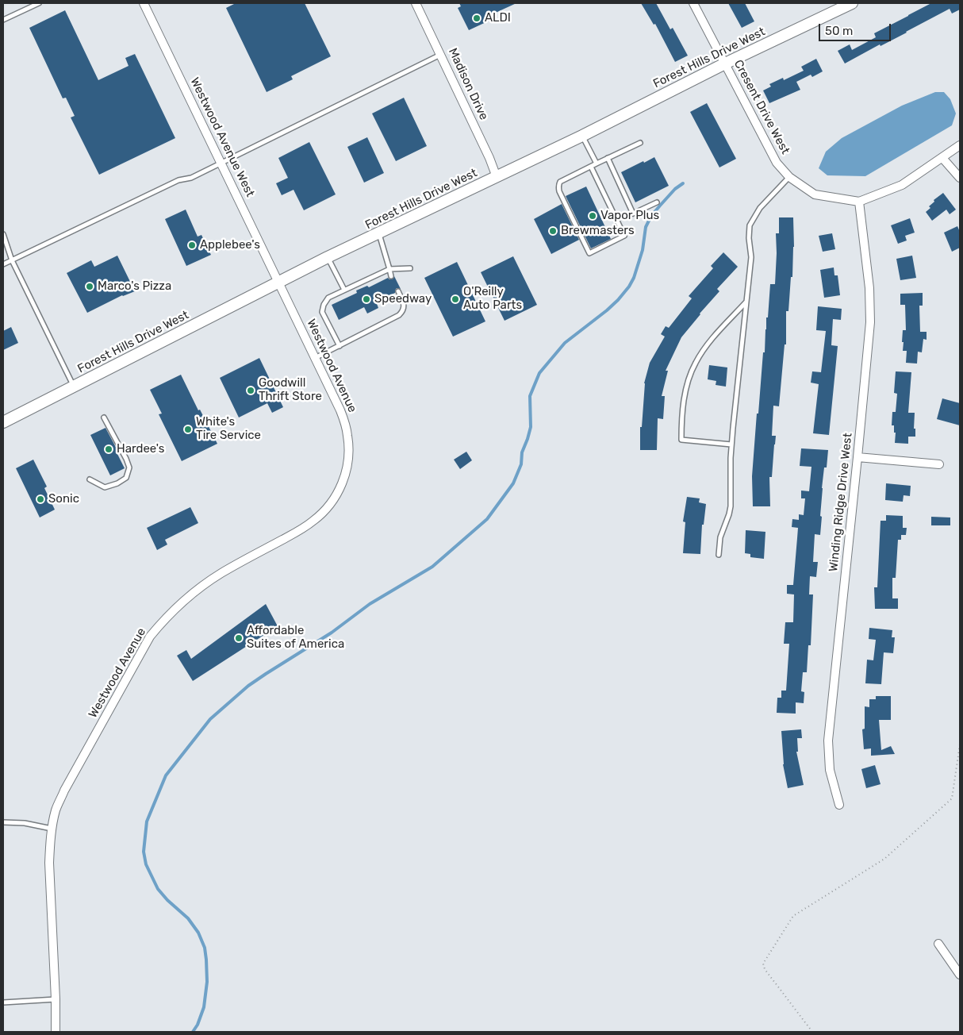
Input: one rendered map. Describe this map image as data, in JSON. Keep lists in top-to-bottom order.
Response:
{
  "streets": {
    "main road": ["Forest Hills Drive West"],
    "street": [
      "Madison Drive",
      "Cresent Drive West",
      "Westwood Avenue West",
      "Westwood Avenue",
      "Winding Ridge Drive West"
    ]
  },
  "crossings": [
    ["Forest Hills Drive West", "Madison Drive"],
    ["Forest Hills Drive West", "Cresent Drive West"],
    ["Forest Hills Drive West", "Westwood Avenue West"],
    ["Forest Hills Drive West", "Westwood Avenue"],
    ["Cresent Drive West", "Winding Ridge Drive West"],
    ["Westwood Avenue West", "Westwood Avenue"]
  ],
  "places": [
    "ALDI",
    "Vapor Plus",
    "Brewmasters",
    "Applebee's",
    "Marco's Pizza",
    "Speedway",
    "O'Reilly Auto Parts",
    "Goodwill Thrift Store",
    "White's Tire Service",
    "Hardee's",
    "Sonic",
    "Affordable Suites of America"
  ],
  "scale_bar": "50 m"
}
